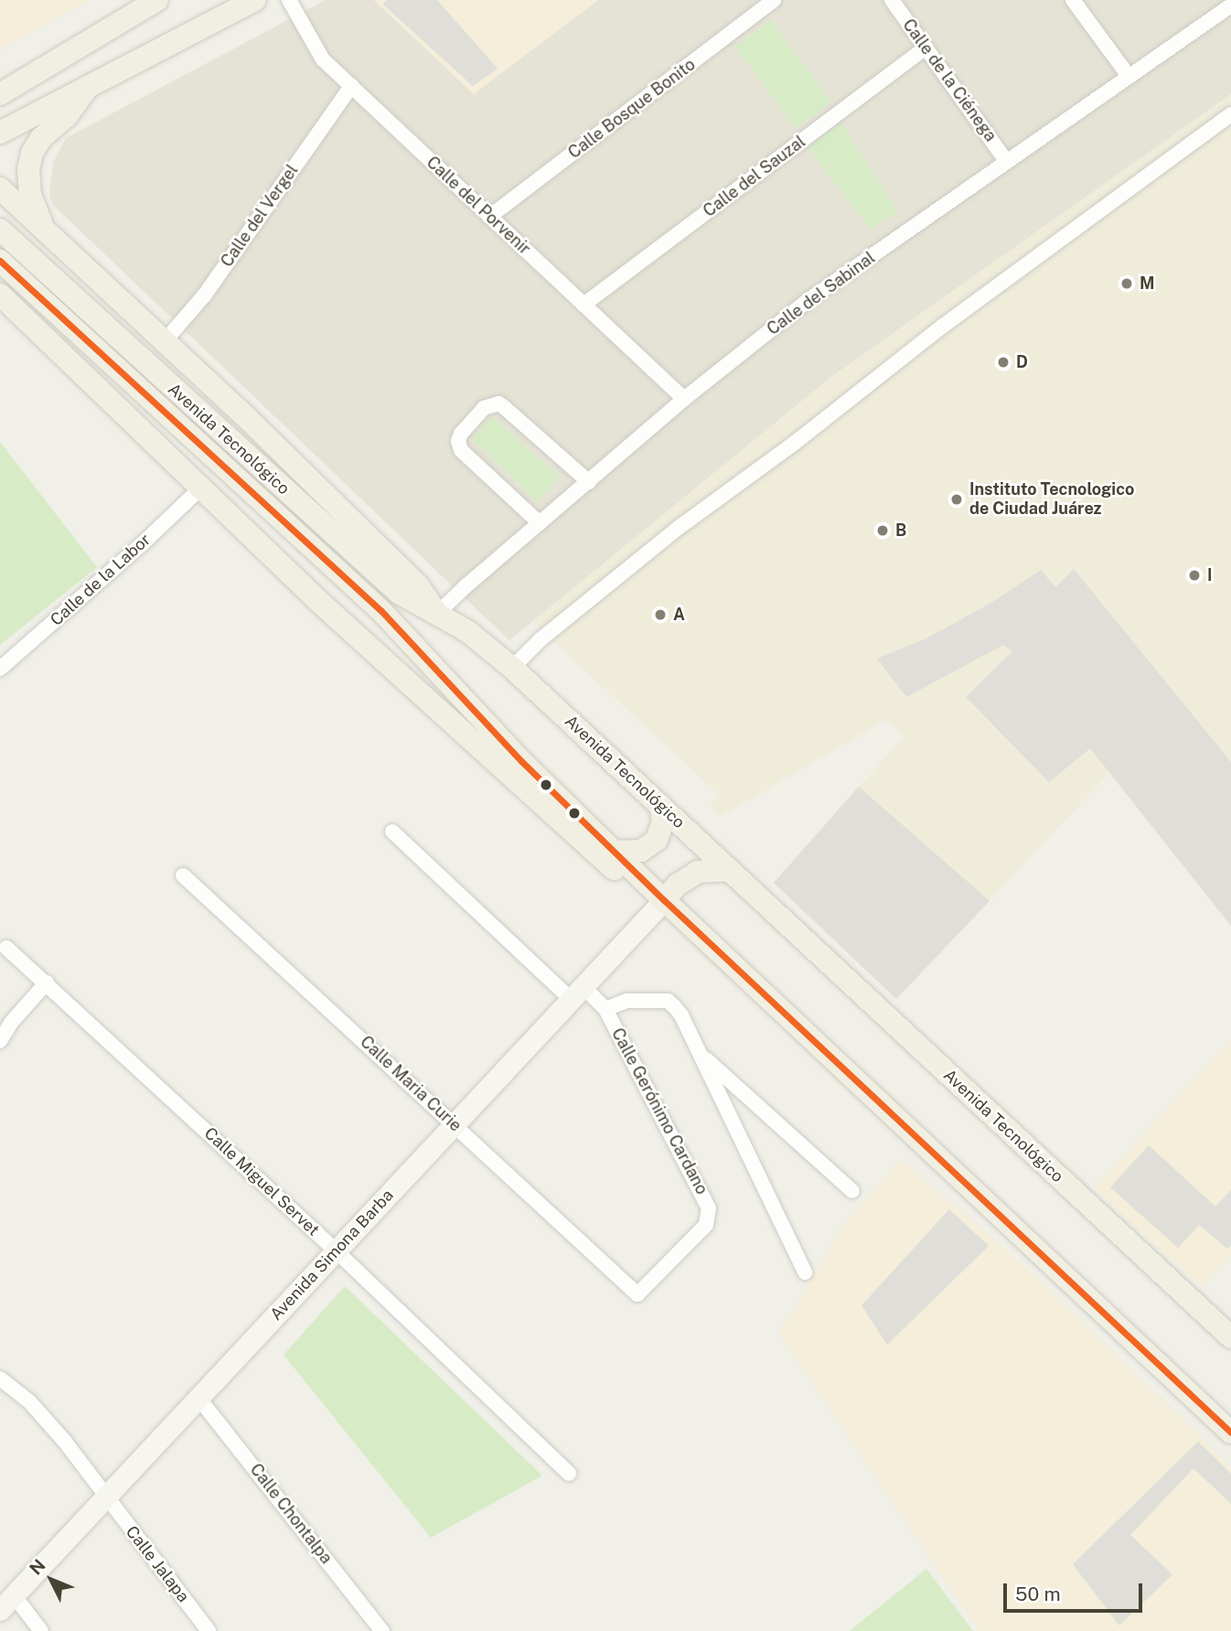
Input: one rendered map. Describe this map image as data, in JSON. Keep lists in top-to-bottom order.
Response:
{
  "streets": {
    "main road": ["Avenida Tecnológico", "Avenida Simona Barba"],
    "street": [
      "Calle de la Ciénega",
      "Calle Bosque Bonito",
      "Calle del Sauzal",
      "Calle del Porvenir",
      "Calle del Vergel",
      "Calle del Sabinal",
      "Calle de la Labor",
      "Calle Maria Curie",
      "Calle Gerónimo Cardano",
      "Calle Miguel Servet",
      "Calle Chontalpa",
      "Calle Jalapa"
    ]
  },
  "crossings": [
    ["Calle de la Ciénega", "Calle del Sauzal"],
    ["Calle de la Ciénega", "Calle del Sabinal"],
    ["Calle Bosque Bonito", "Calle del Porvenir"],
    ["Calle del Sauzal", "Calle del Porvenir"],
    ["Calle del Porvenir", "Calle del Vergel"],
    ["Calle del Porvenir", "Calle del Sabinal"],
    ["Calle del Sabinal", "Avenida Tecnológico"],
    ["Avenida Tecnológico", "Avenida Simona Barba"],
    ["Calle Maria Curie", "Calle Gerónimo Cardano"],
    ["Calle Maria Curie", "Avenida Simona Barba"],
    ["Calle Gerónimo Cardano", "Avenida Simona Barba"],
    ["Calle Miguel Servet", "Avenida Simona Barba"],
    ["Avenida Simona Barba", "Calle Chontalpa"],
    ["Avenida Simona Barba", "Calle Jalapa"]
  ],
  "places": [
    "M",
    "D",
    "Instituto Tecnologico de Ciudad Juárez",
    "B",
    "I",
    "A"
  ],
  "scale_bar": "50 m",
  "north": "top left"
}
